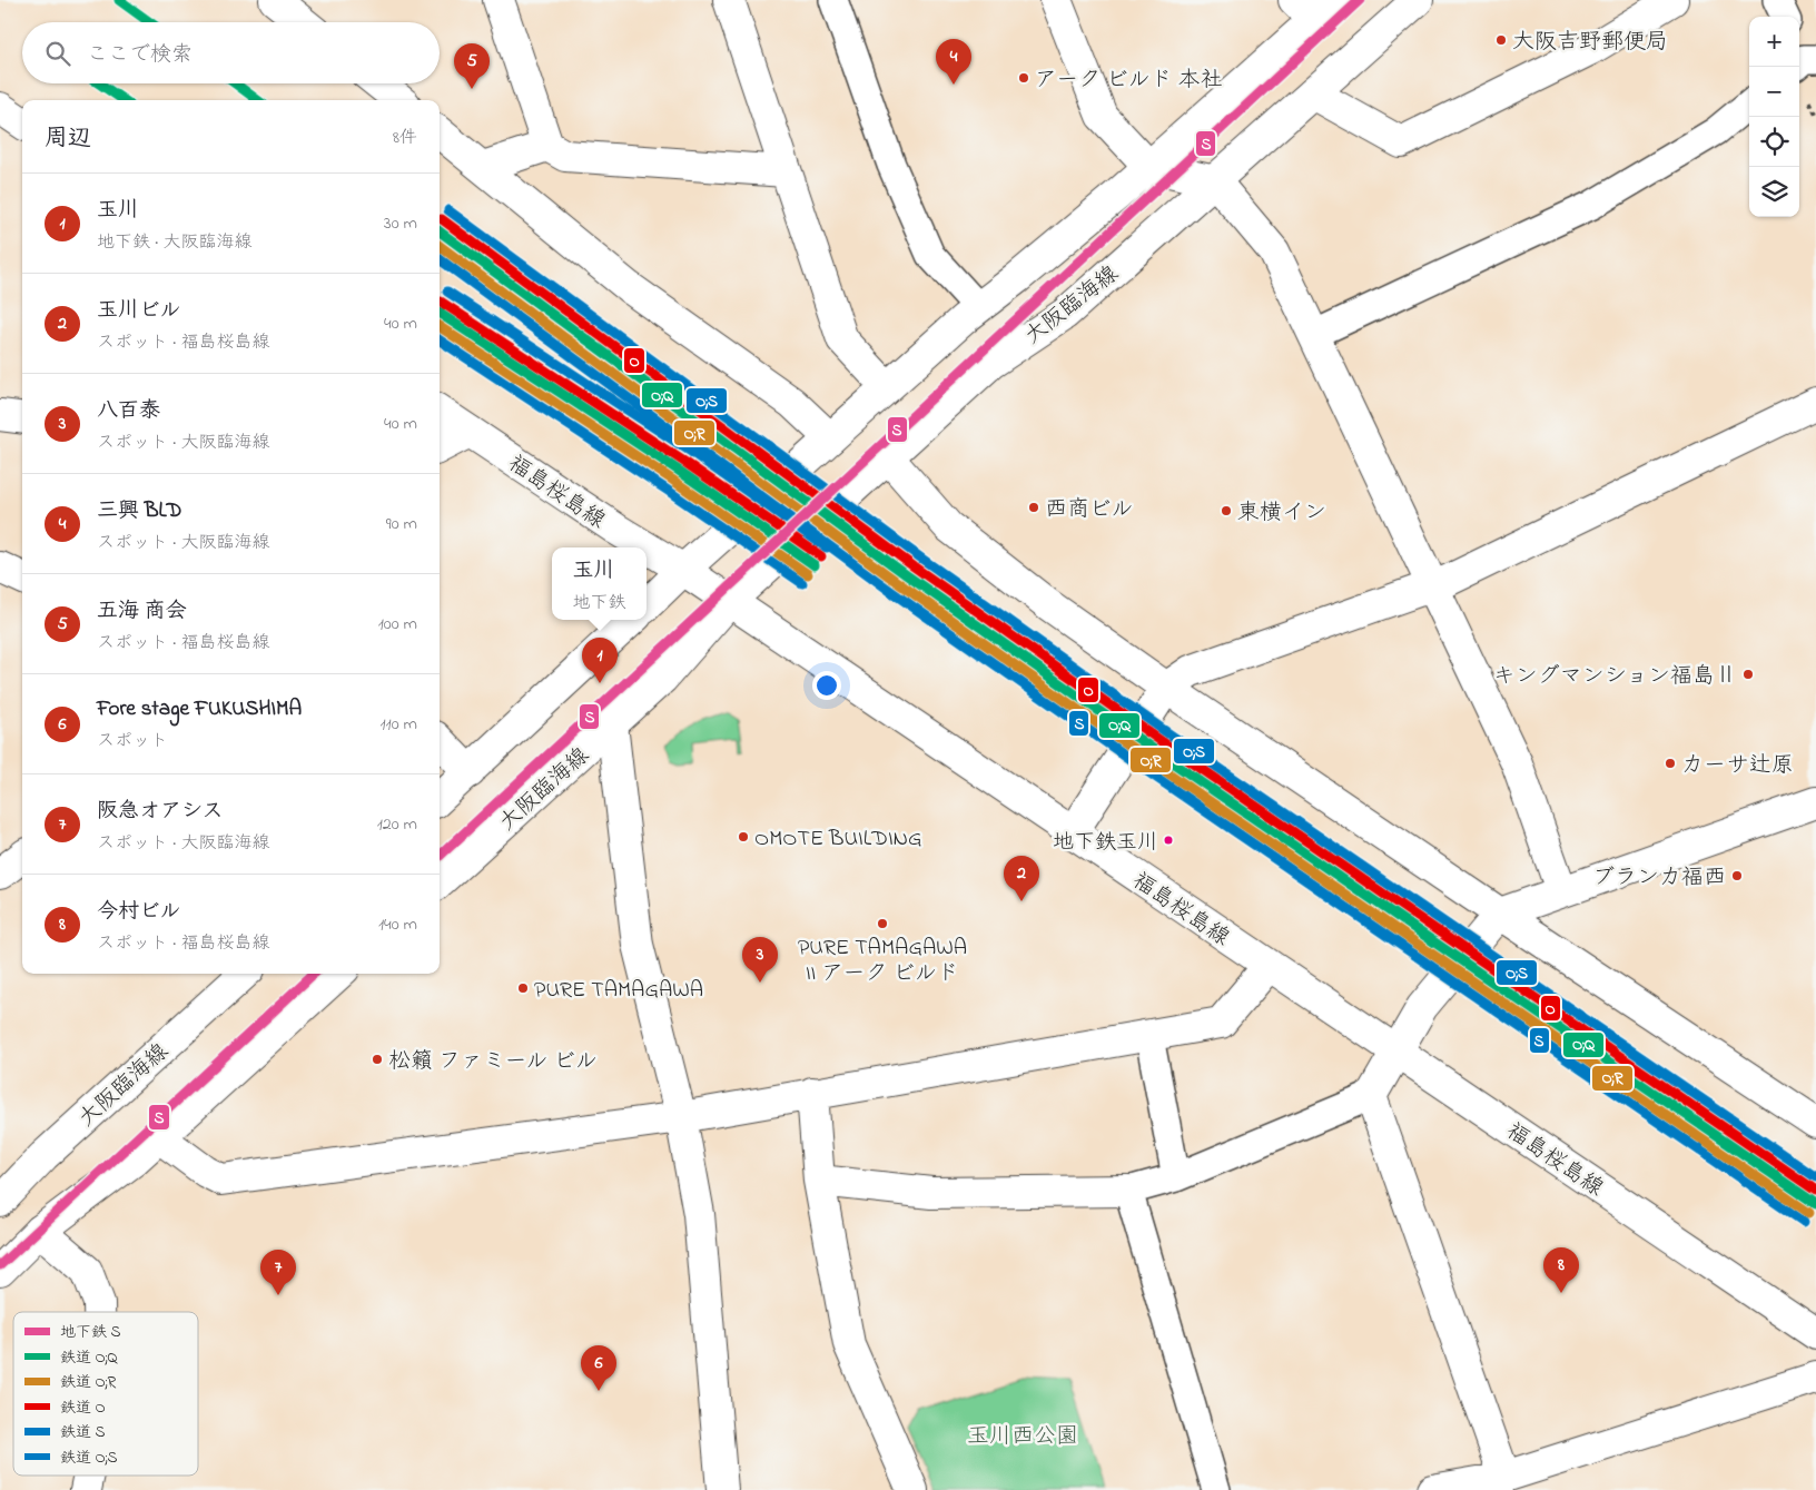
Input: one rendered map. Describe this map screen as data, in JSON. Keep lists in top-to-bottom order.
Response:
{
  "streets": {
    "street": ["大阪臨海線", "福島桜島線"]
  },
  "crossings": [
    ["大阪臨海線", "福島桜島線"]
  ],
  "parks": ["玉川西公園"],
  "places": [
    "大阪吉野郵便局",
    "アーク ビルド 本社",
    "西商ビル",
    "東横イン",
    "キングマンション福島Ⅱ",
    "カーサ辻原",
    "OMOTE BUILDING",
    "地下鉄玉川",
    "ブランカ福西",
    "PURE TAMAGAWA II アーク ビルド",
    "PURE TAMAGAWA",
    "松籟 ファミール ビル"
  ],
  "lines": [
    "metro line S",
    "rail line O;Q",
    "rail line O;S",
    "rail line O",
    "rail line O;R",
    "rail line S"
  ],
  "legend": [
    "地下鉄 S",
    "鉄道 O;Q",
    "鉄道 O;R",
    "鉄道 O",
    "鉄道 S",
    "鉄道 O;S"
  ],
  "page": {
    "map_buttons": ["+", "−"],
    "search": "ここで検索",
    "pins": [
      "4",
      "5",
      "1",
      "2",
      "3",
      "8",
      "7",
      "6"
    ],
    "heading": ["周辺", "8件"],
    "list": [
      {
        "mark": "1",
        "name": "玉川",
        "note": "地下鉄 · 大阪臨海線",
        "value": "30 m"
      },
      {
        "mark": "2",
        "name": "玉川ビル",
        "note": "スポット · 福島桜島線",
        "value": "40 m"
      },
      {
        "mark": "3",
        "name": "八百泰",
        "note": "スポット · 大阪臨海線",
        "value": "40 m"
      },
      {
        "mark": "4",
        "name": "三興 BLD",
        "note": "スポット · 大阪臨海線",
        "value": "90 m"
      },
      {
        "mark": "5",
        "name": "五海 商会",
        "note": "スポット · 福島桜島線",
        "value": "100 m"
      },
      {
        "mark": "6",
        "name": "Fore stage FUKUSHIMA",
        "note": "スポット",
        "value": "110 m"
      },
      {
        "mark": "7",
        "name": "阪急オアシス",
        "note": "スポット · 大阪臨海線",
        "value": "120 m"
      },
      {
        "mark": "8",
        "name": "今村ビル",
        "note": "スポット · 福島桜島線",
        "value": "140 m"
      }
    ],
    "popup": ["玉川", "地下鉄"]
  }
}
